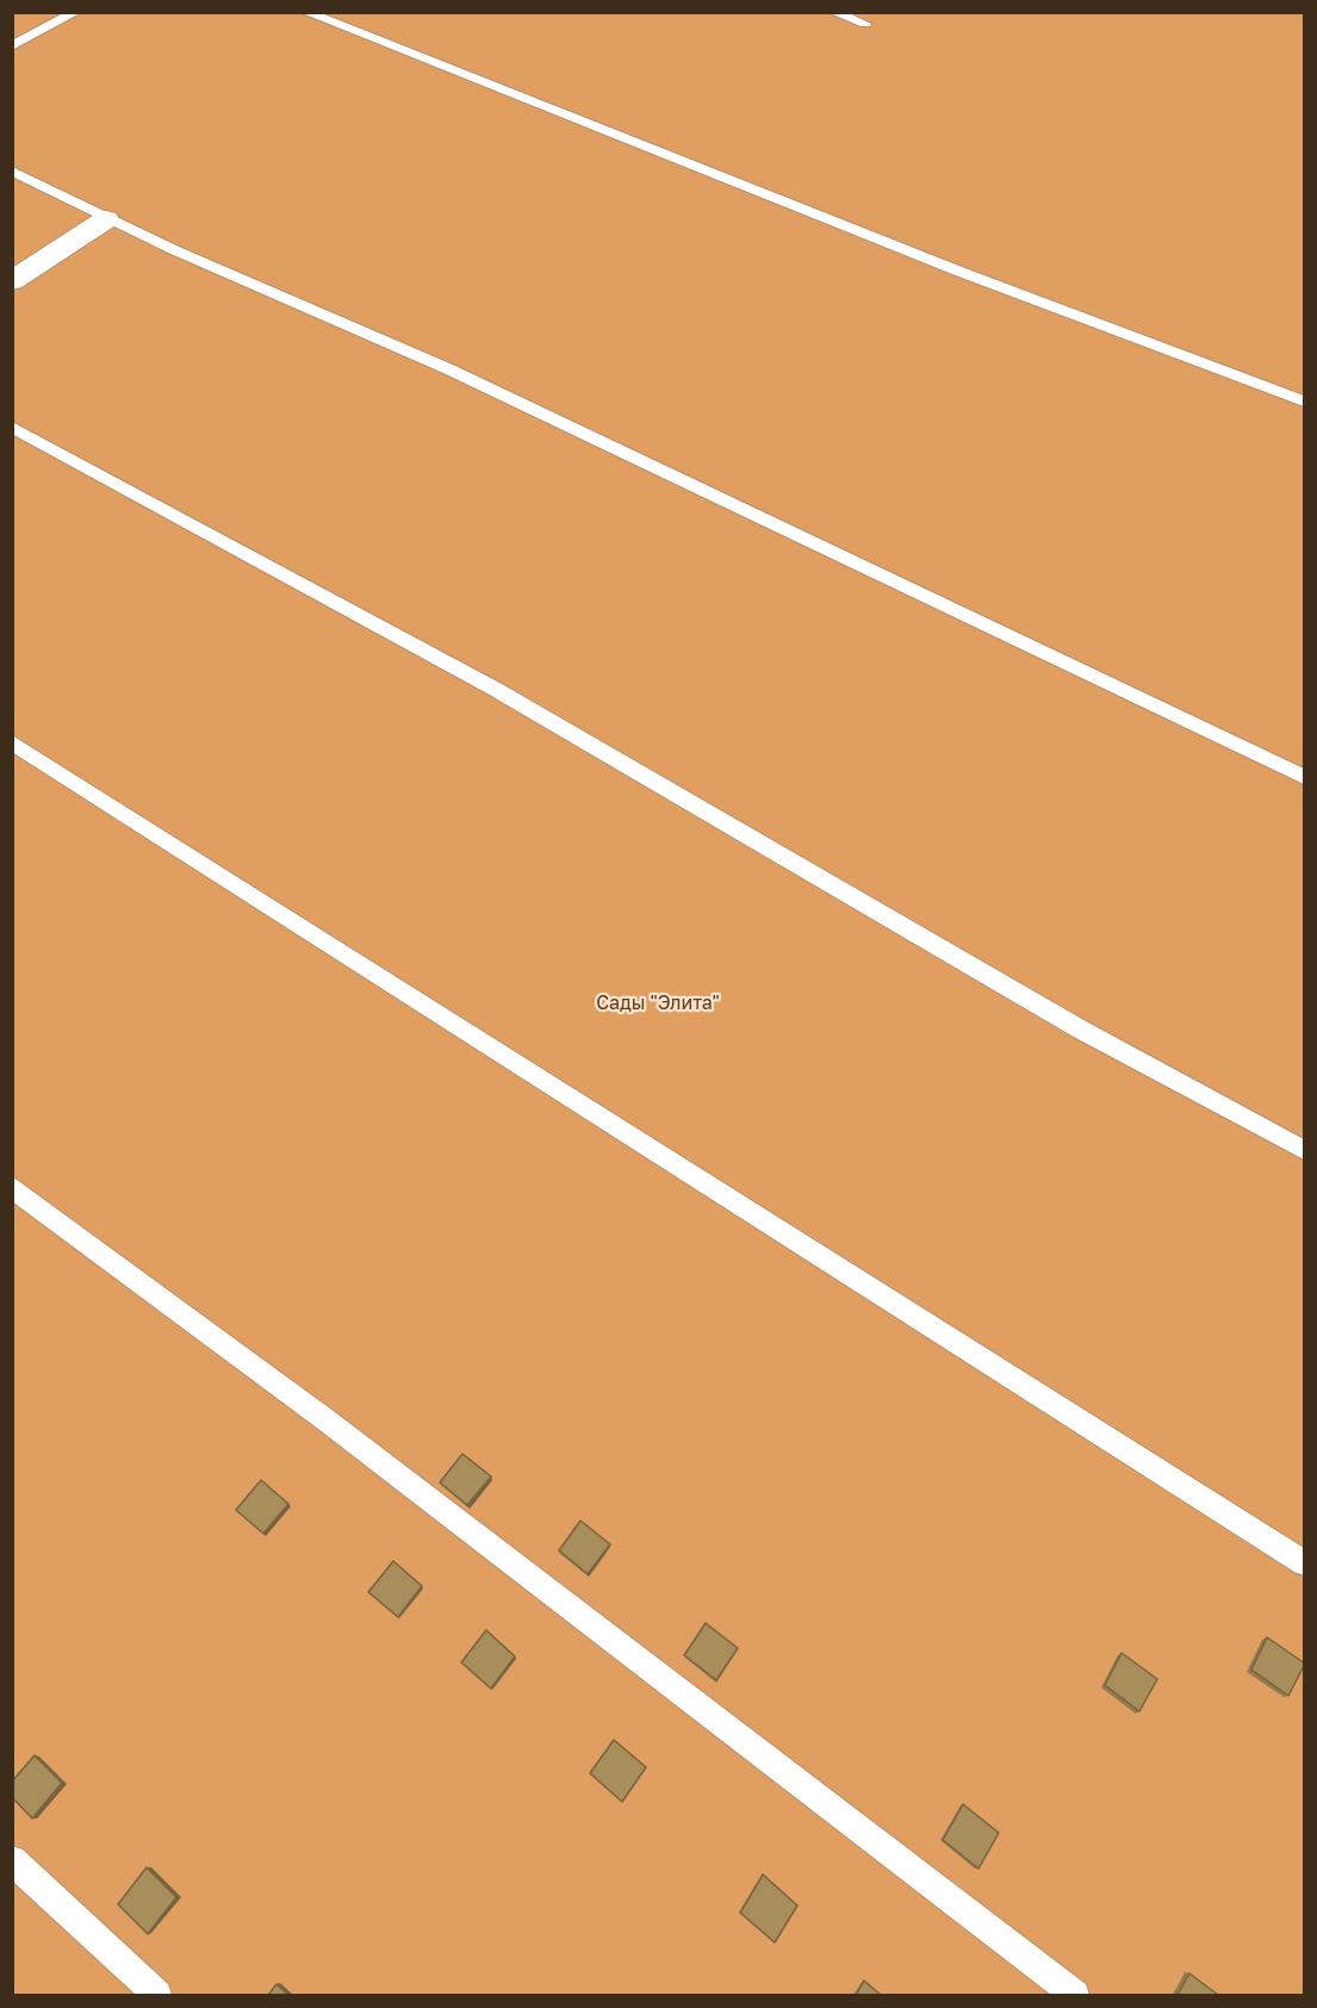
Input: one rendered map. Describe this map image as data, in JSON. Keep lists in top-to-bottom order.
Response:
{
  "parks": ["Сады \"Элита\""]
}
